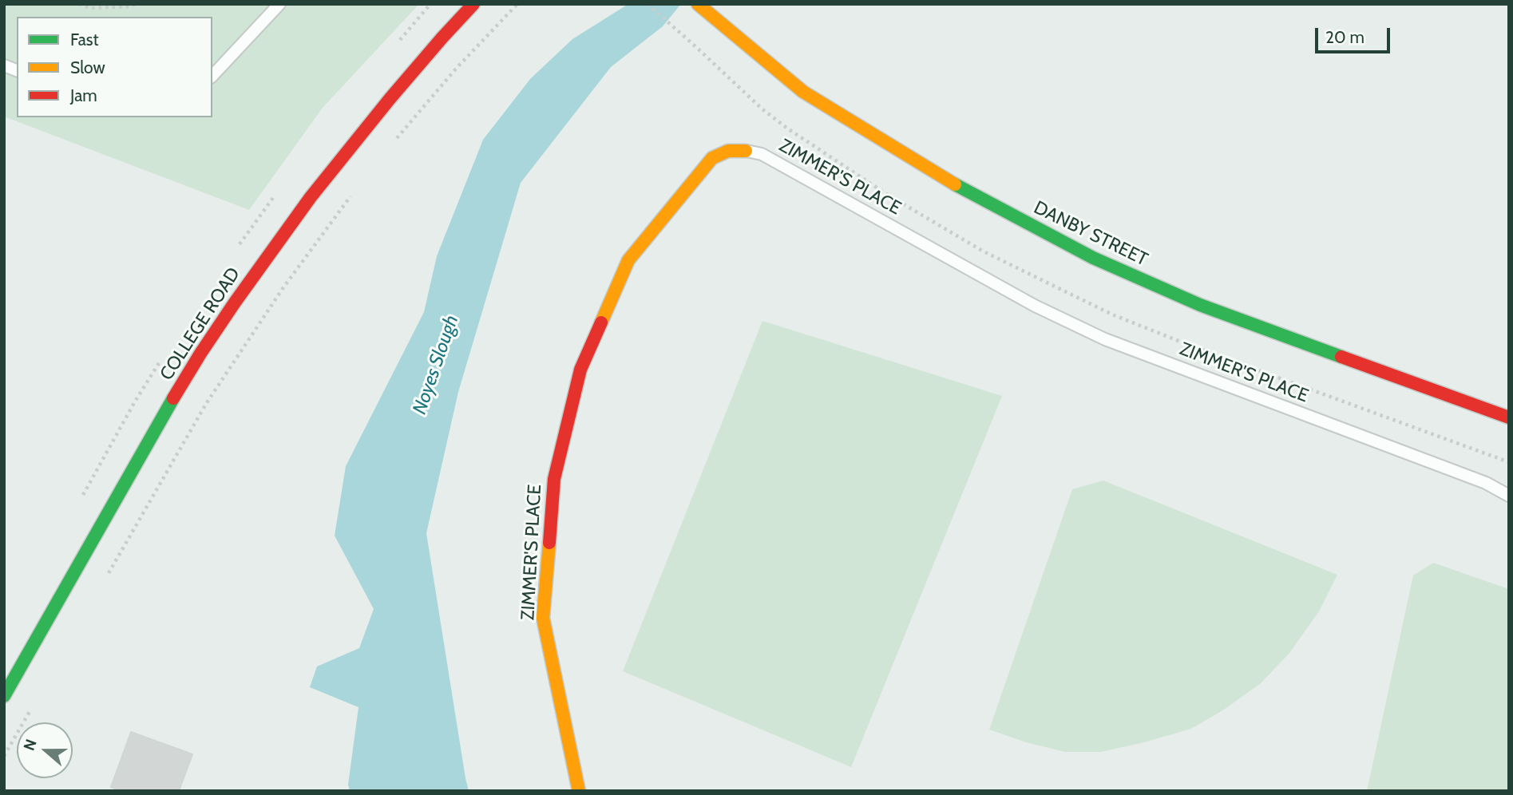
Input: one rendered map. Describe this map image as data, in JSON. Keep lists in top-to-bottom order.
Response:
{
  "streets": {
    "street": ["ZIMMER'S PLACE", "DANBY STREET", "COLLEGE ROAD"]
  },
  "water": ["Noyes Slough"],
  "legend": ["Fast", "Slow", "Jam"],
  "scale_bar": "20 m",
  "north": "left"
}
